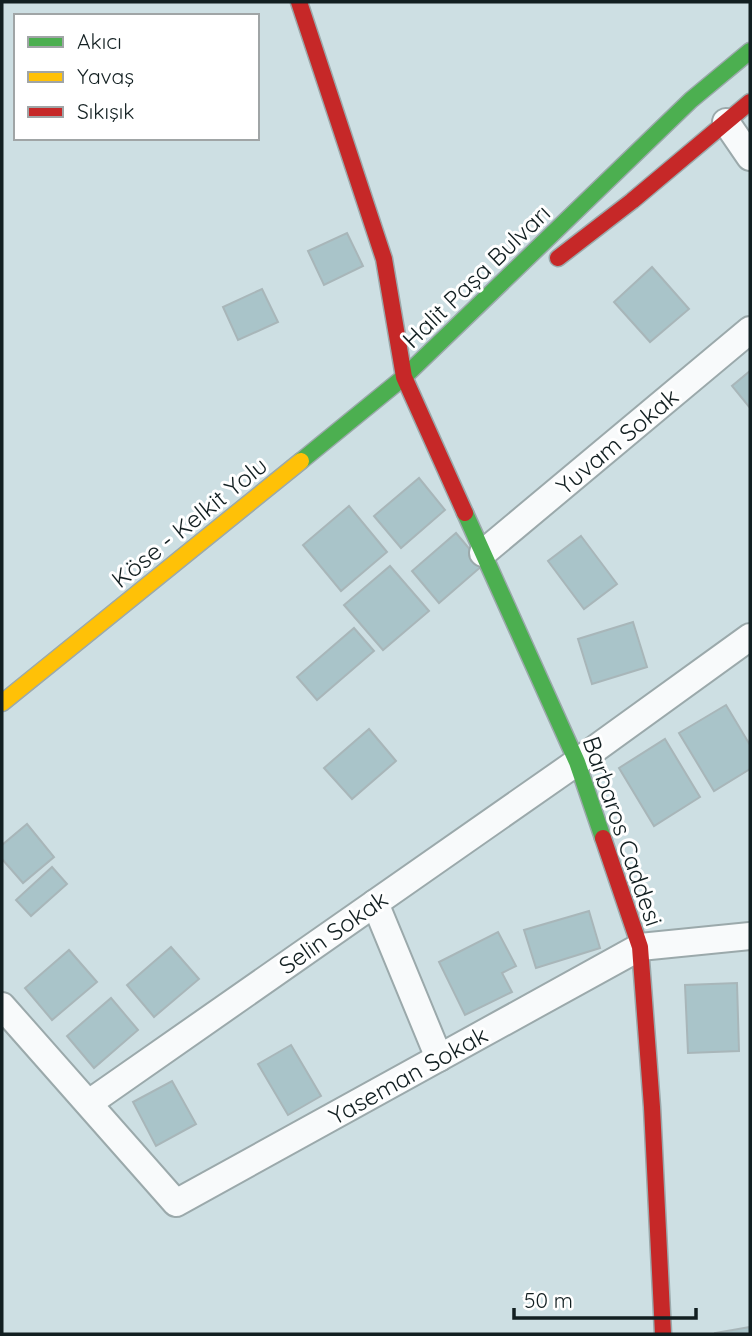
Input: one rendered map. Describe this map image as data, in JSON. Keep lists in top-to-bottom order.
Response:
{
  "streets": {
    "main road": ["Halit Paşa Bulvarı", "Köse - Kelkit Yolu", "Barbaros Caddesi"],
    "street": ["Yuvam Sokak", "Selin Sokak", "Yaseman Sokak"]
  },
  "crossings": [
    ["Halit Paşa Bulvarı", "Köse - Kelkit Yolu"],
    ["Halit Paşa Bulvarı", "Barbaros Caddesi"],
    ["Yuvam Sokak", "Barbaros Caddesi"],
    ["Köse - Kelkit Yolu", "Barbaros Caddesi"],
    ["Barbaros Caddesi", "Selin Sokak"],
    ["Barbaros Caddesi", "Yaseman Sokak"],
    ["Selin Sokak", "Yaseman Sokak"]
  ],
  "legend": ["Akıcı", "Yavaş", "Sıkışık"],
  "scale_bar": "50 m"
}
